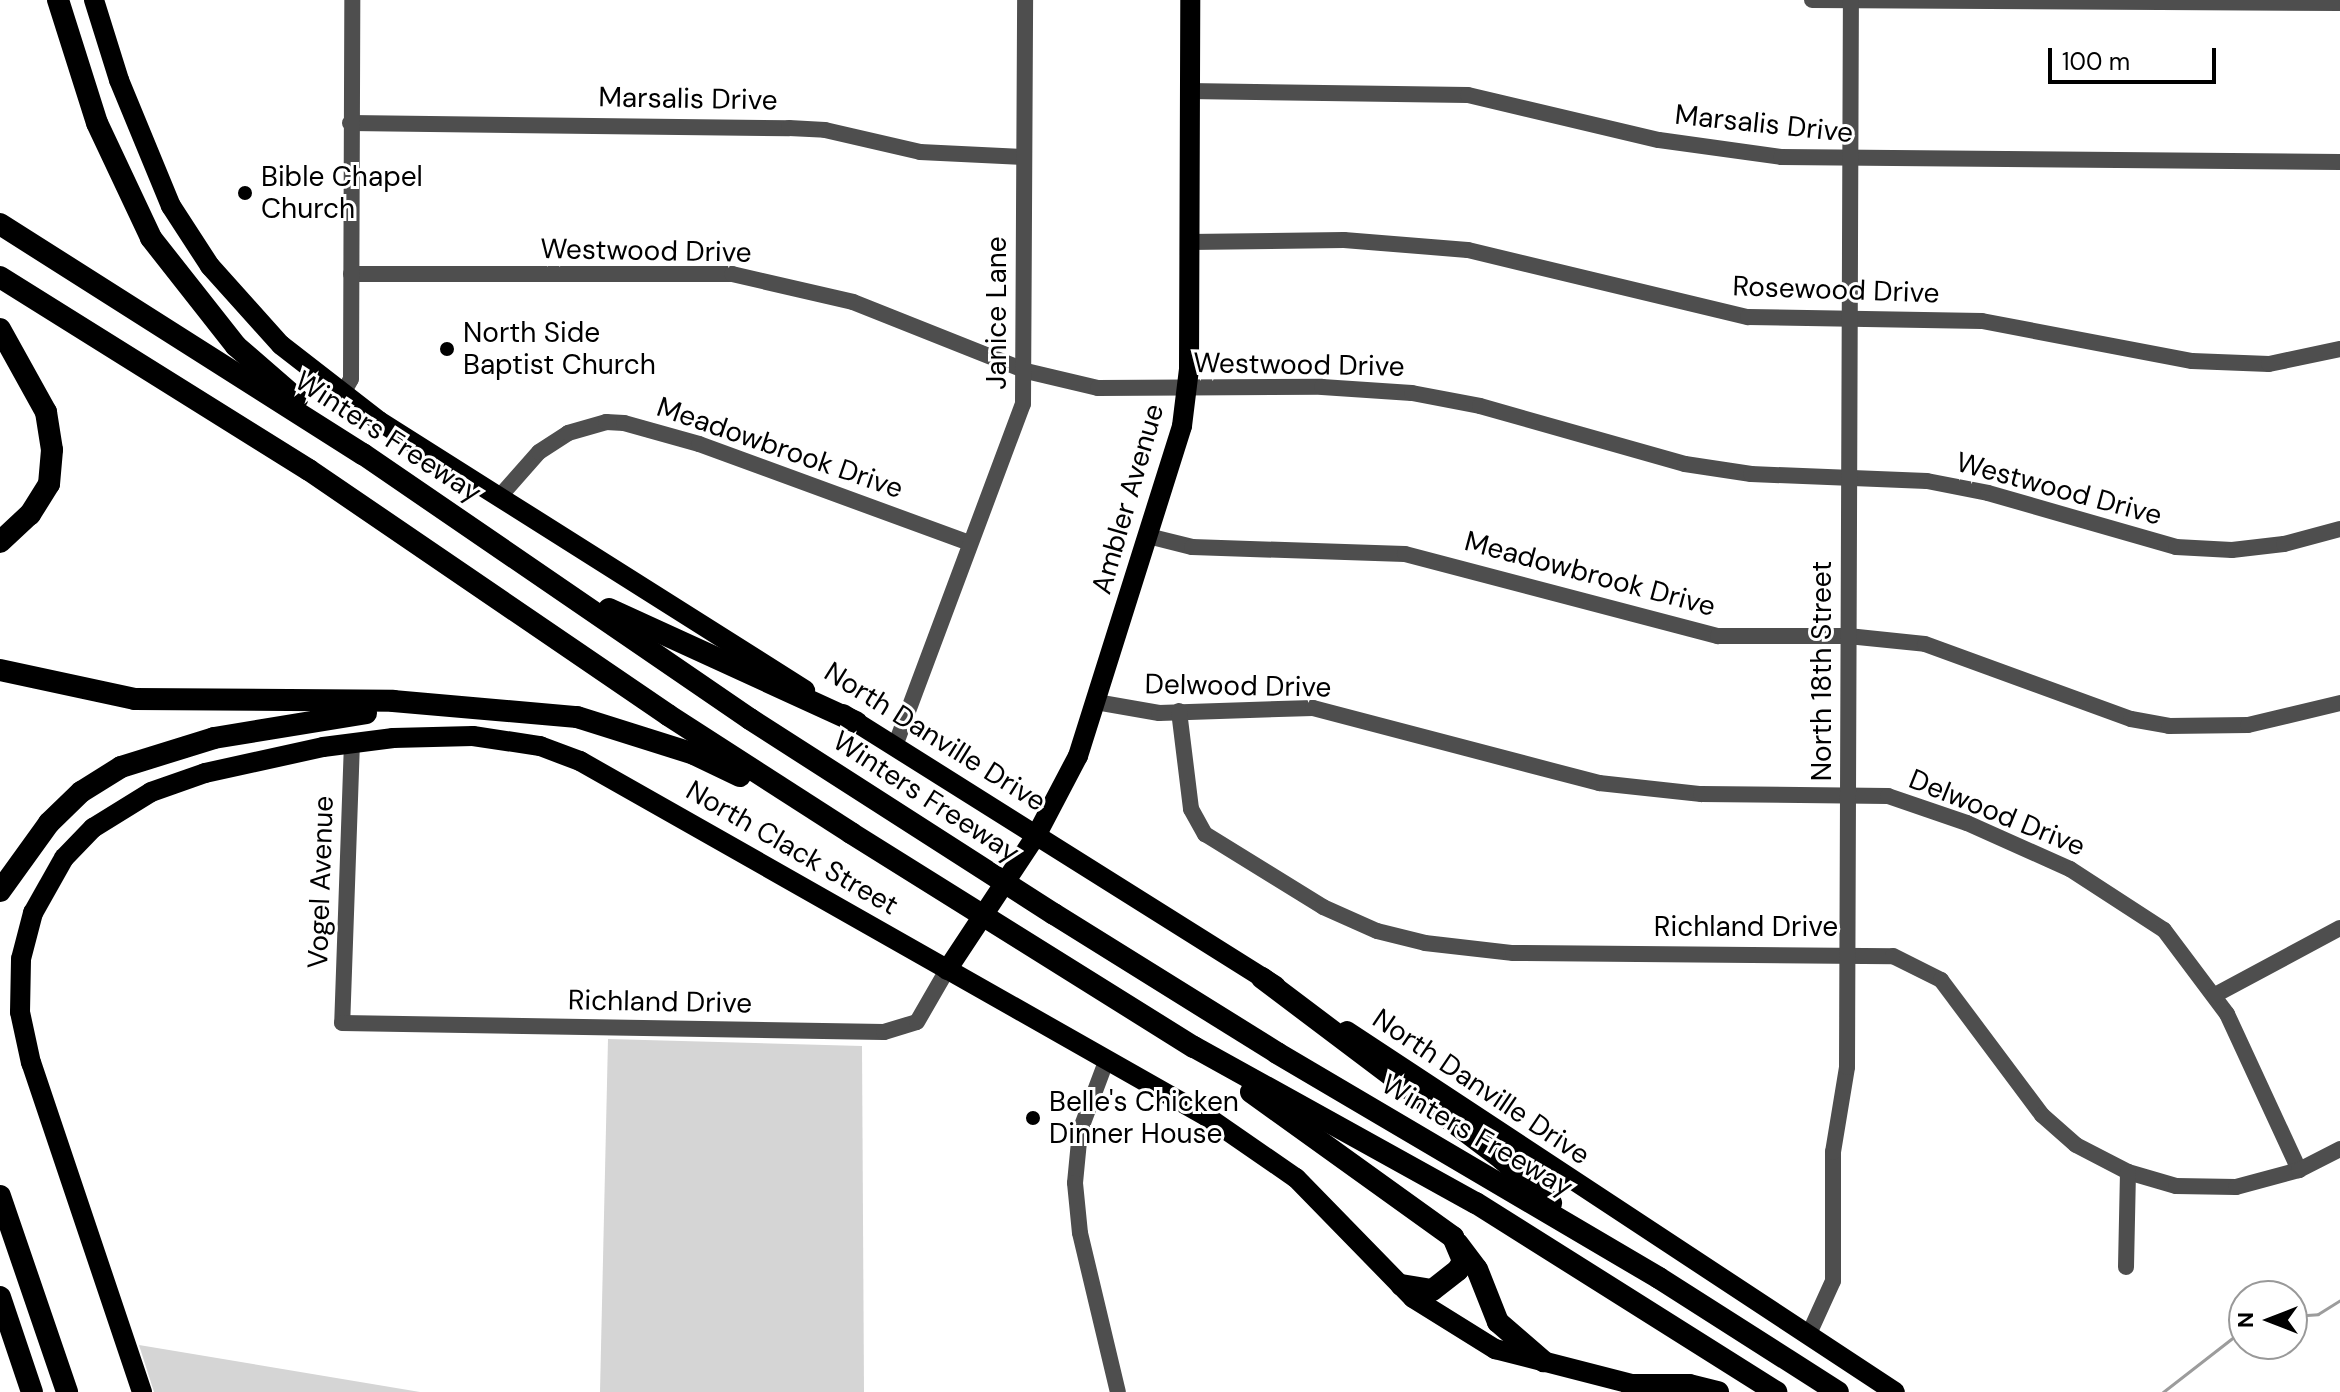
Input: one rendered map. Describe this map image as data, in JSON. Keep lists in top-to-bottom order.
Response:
{
  "streets": {
    "highway": ["Winters Freeway"],
    "main road": ["Ambler Avenue", "North Danville Drive", "North Clack Street"],
    "street": [
      "Marsalis Drive",
      "Westwood Drive",
      "Rosewood Drive",
      "Janice Lane",
      "Meadowbrook Drive",
      "North 18th Street",
      "Delwood Drive",
      "Vogel Avenue",
      "Richland Drive"
    ]
  },
  "crossings": [
    ["Marsalis Drive", "Janice Lane"],
    ["Marsalis Drive", "Ambler Avenue"],
    ["Marsalis Drive", "North 18th Street"],
    ["Westwood Drive", "Janice Lane"],
    ["Westwood Drive", "Ambler Avenue"],
    ["Westwood Drive", "North 18th Street"],
    ["Rosewood Drive", "Ambler Avenue"],
    ["Rosewood Drive", "North 18th Street"],
    ["Janice Lane", "Meadowbrook Drive"],
    ["Janice Lane", "North Danville Drive"],
    ["Meadowbrook Drive", "Ambler Avenue"],
    ["Meadowbrook Drive", "North 18th Street"],
    ["Meadowbrook Drive", "North Danville Drive"],
    ["Ambler Avenue", "Delwood Drive"],
    ["Ambler Avenue", "North Danville Drive"],
    ["Ambler Avenue", "North Clack Street"],
    ["Ambler Avenue", "Richland Drive"],
    ["North 18th Street", "Delwood Drive"],
    ["North 18th Street", "North Danville Drive"],
    ["North 18th Street", "Richland Drive"],
    ["Delwood Drive", "Richland Drive"],
    ["North Clack Street", "Vogel Avenue"],
    ["North Clack Street", "Richland Drive"],
    ["Vogel Avenue", "Richland Drive"]
  ],
  "places": ["Bible Chapel Church", "North Side Baptist Church", "Belle's Chicken Dinner House"],
  "scale_bar": "100 m",
  "north": "left"
}
